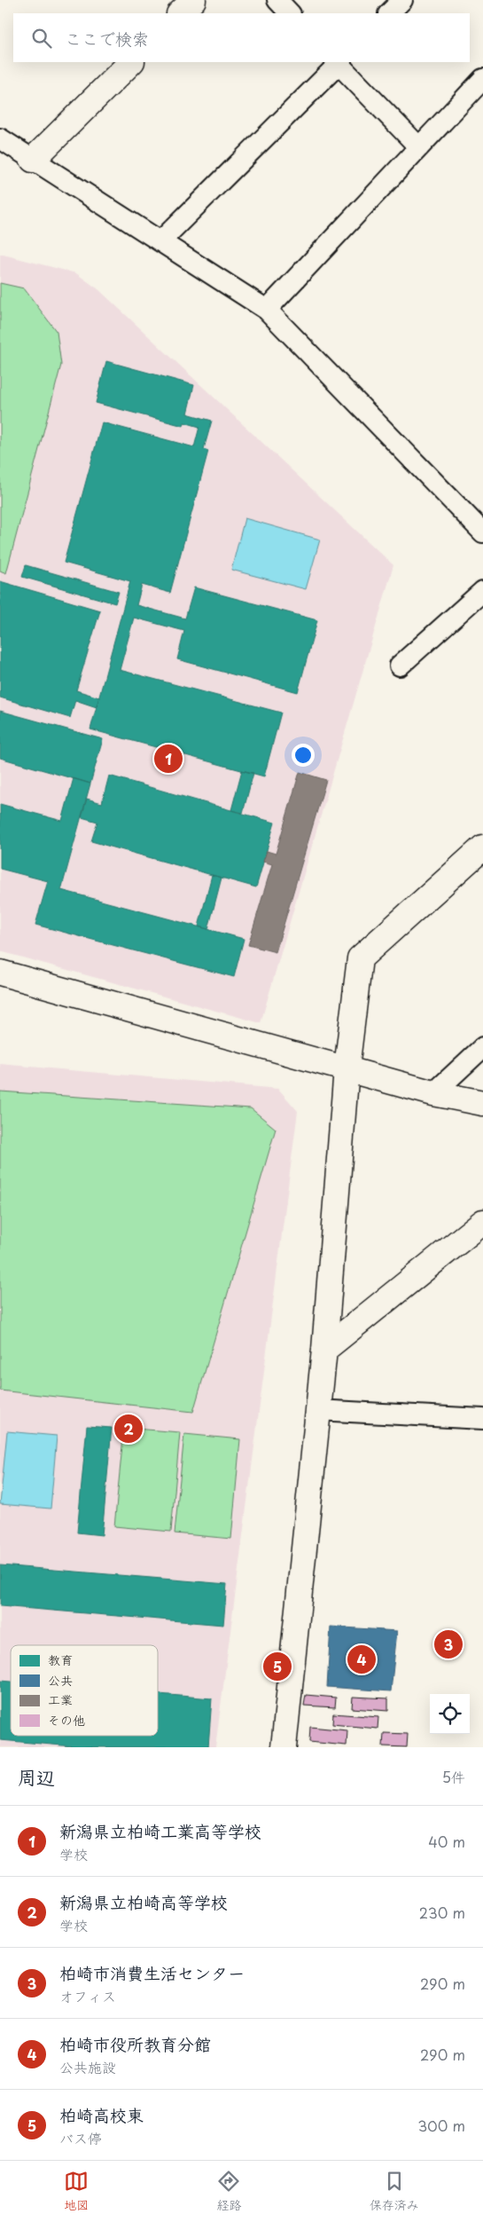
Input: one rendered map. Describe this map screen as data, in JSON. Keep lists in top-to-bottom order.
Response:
{
  "legend": [
    "教育",
    "公共",
    "工業",
    "その他"
  ],
  "page": {
    "search": "ここで検索",
    "pins": [
      "1",
      "2",
      "3",
      "4",
      "5"
    ],
    "heading": ["周辺", "5件"],
    "list": [
      {
        "mark": "1",
        "name": "新潟県立柏崎工業高等学校",
        "note": "学校",
        "value": "40 m"
      },
      {
        "mark": "2",
        "name": "新潟県立柏崎高等学校",
        "note": "学校",
        "value": "230 m"
      },
      {
        "mark": "3",
        "name": "柏崎市消費生活センター",
        "note": "オフィス",
        "value": "290 m"
      },
      {
        "mark": "4",
        "name": "柏崎市役所教育分館",
        "note": "公共施設",
        "value": "290 m"
      },
      {
        "mark": "5",
        "name": "柏崎高校東",
        "note": "バス停",
        "value": "300 m"
      }
    ],
    "nav": ["地図", "経路", "保存済み"]
  }
}
